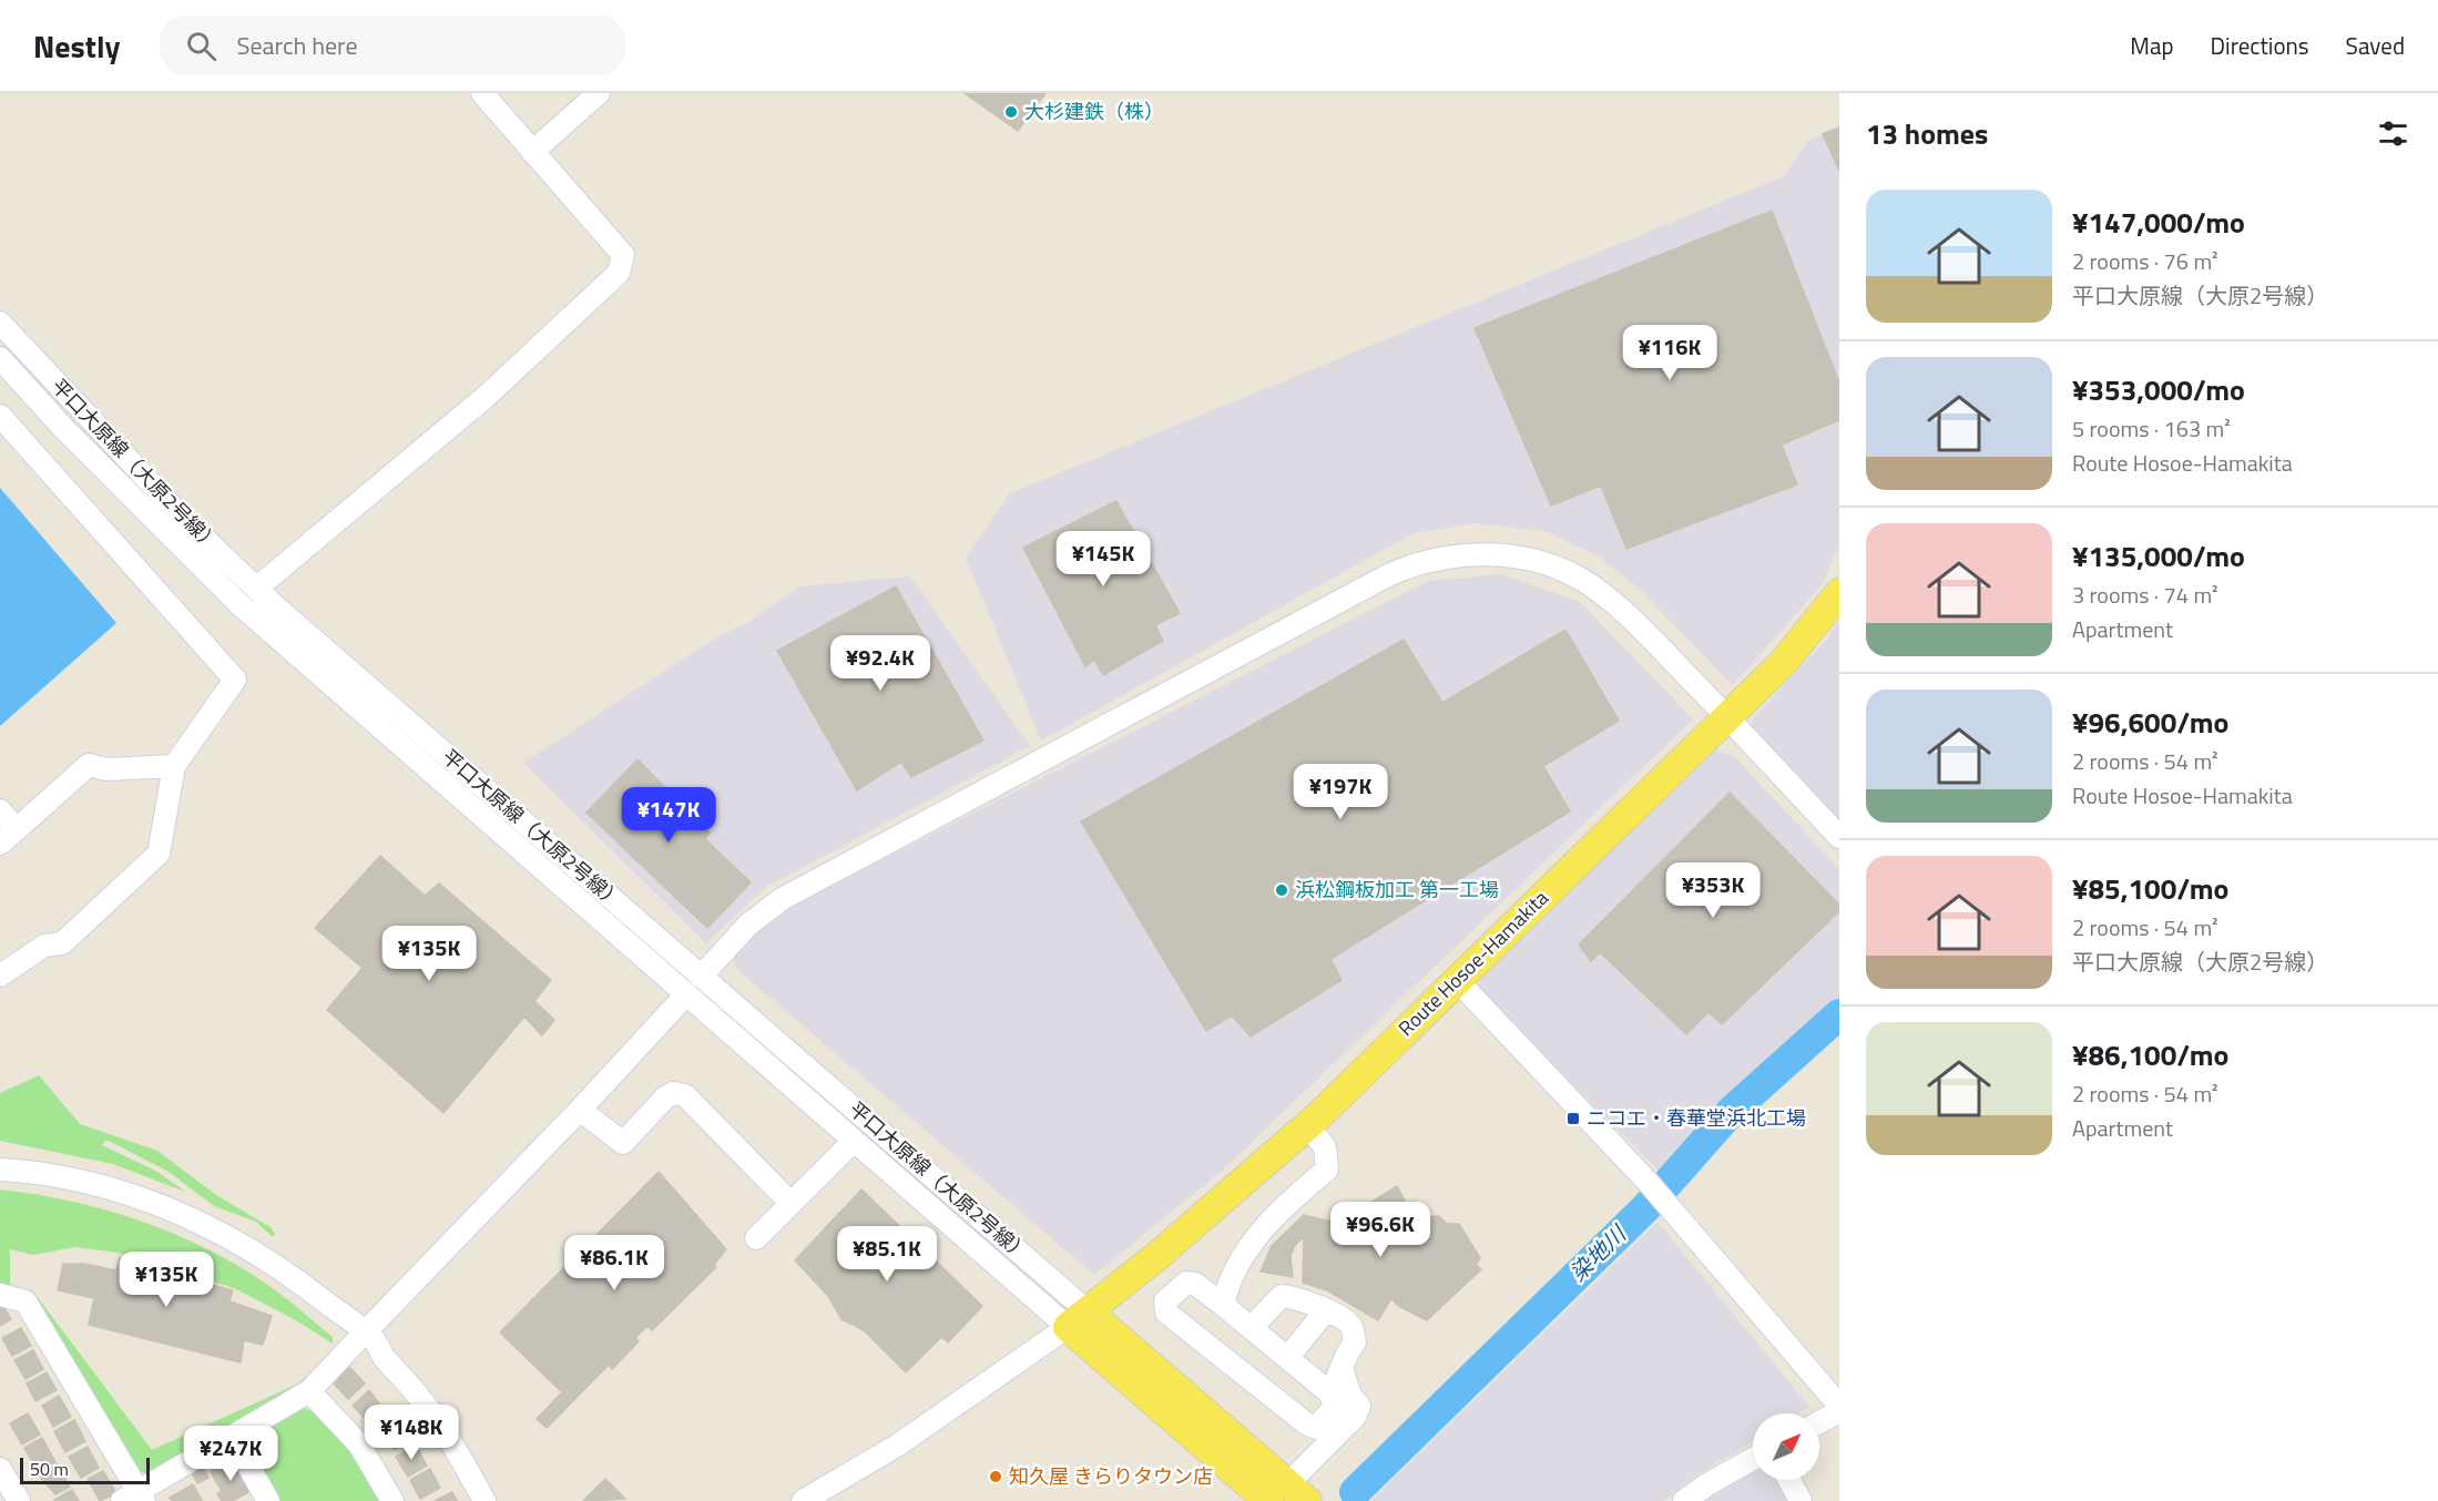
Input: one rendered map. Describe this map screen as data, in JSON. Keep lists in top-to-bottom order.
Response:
{
  "streets": {
    "main road": ["Route Hosoe-Hamakita"],
    "street": ["平口大原線（大原2号線）"]
  },
  "crossings": [
    ["平口大原線（大原2号線）", "Route Hosoe-Hamakita"]
  ],
  "water": ["染地川"],
  "places": {
    "other": ["大杉建鉄（株）", "浜松鋼板加工 第一工場", "知久屋 きらりタウン店"],
    "transit": ["ニコエ・春華堂浜北工場"]
  },
  "scale_bar": "50 m",
  "north": "top right",
  "page": {
    "header": "Nestly",
    "search": "Search here",
    "nav": ["Map", "Directions", "Saved"],
    "heading": "13 homes",
    "list": [
      {
        "name": "¥147,000/mo",
        "note": "2 rooms · 76 m² · 平口大原線（大原2号線）"
      },
      {
        "name": "¥353,000/mo",
        "note": "5 rooms · 163 m² · Route Hosoe-Hamakita"
      },
      {
        "name": "¥135,000/mo",
        "note": "3 rooms · 74 m² · Apartment"
      },
      {
        "name": "¥96,600/mo",
        "note": "2 rooms · 54 m² · Route Hosoe-Hamakita"
      },
      {
        "name": "¥85,100/mo",
        "note": "2 rooms · 54 m² · 平口大原線（大原2号線）"
      },
      {
        "name": "¥86,100/mo",
        "note": "2 rooms · 54 m² · Apartment"
      }
    ],
    "price": [
      "¥116K",
      "¥145K",
      "¥92.4K",
      "¥197K",
      "¥147K",
      "¥353K",
      "¥135K",
      "¥96.6K",
      "¥85.1K",
      "¥86.1K",
      "¥135K",
      "¥148K",
      "¥247K"
    ],
    "scale": "50 m"
  }
}
